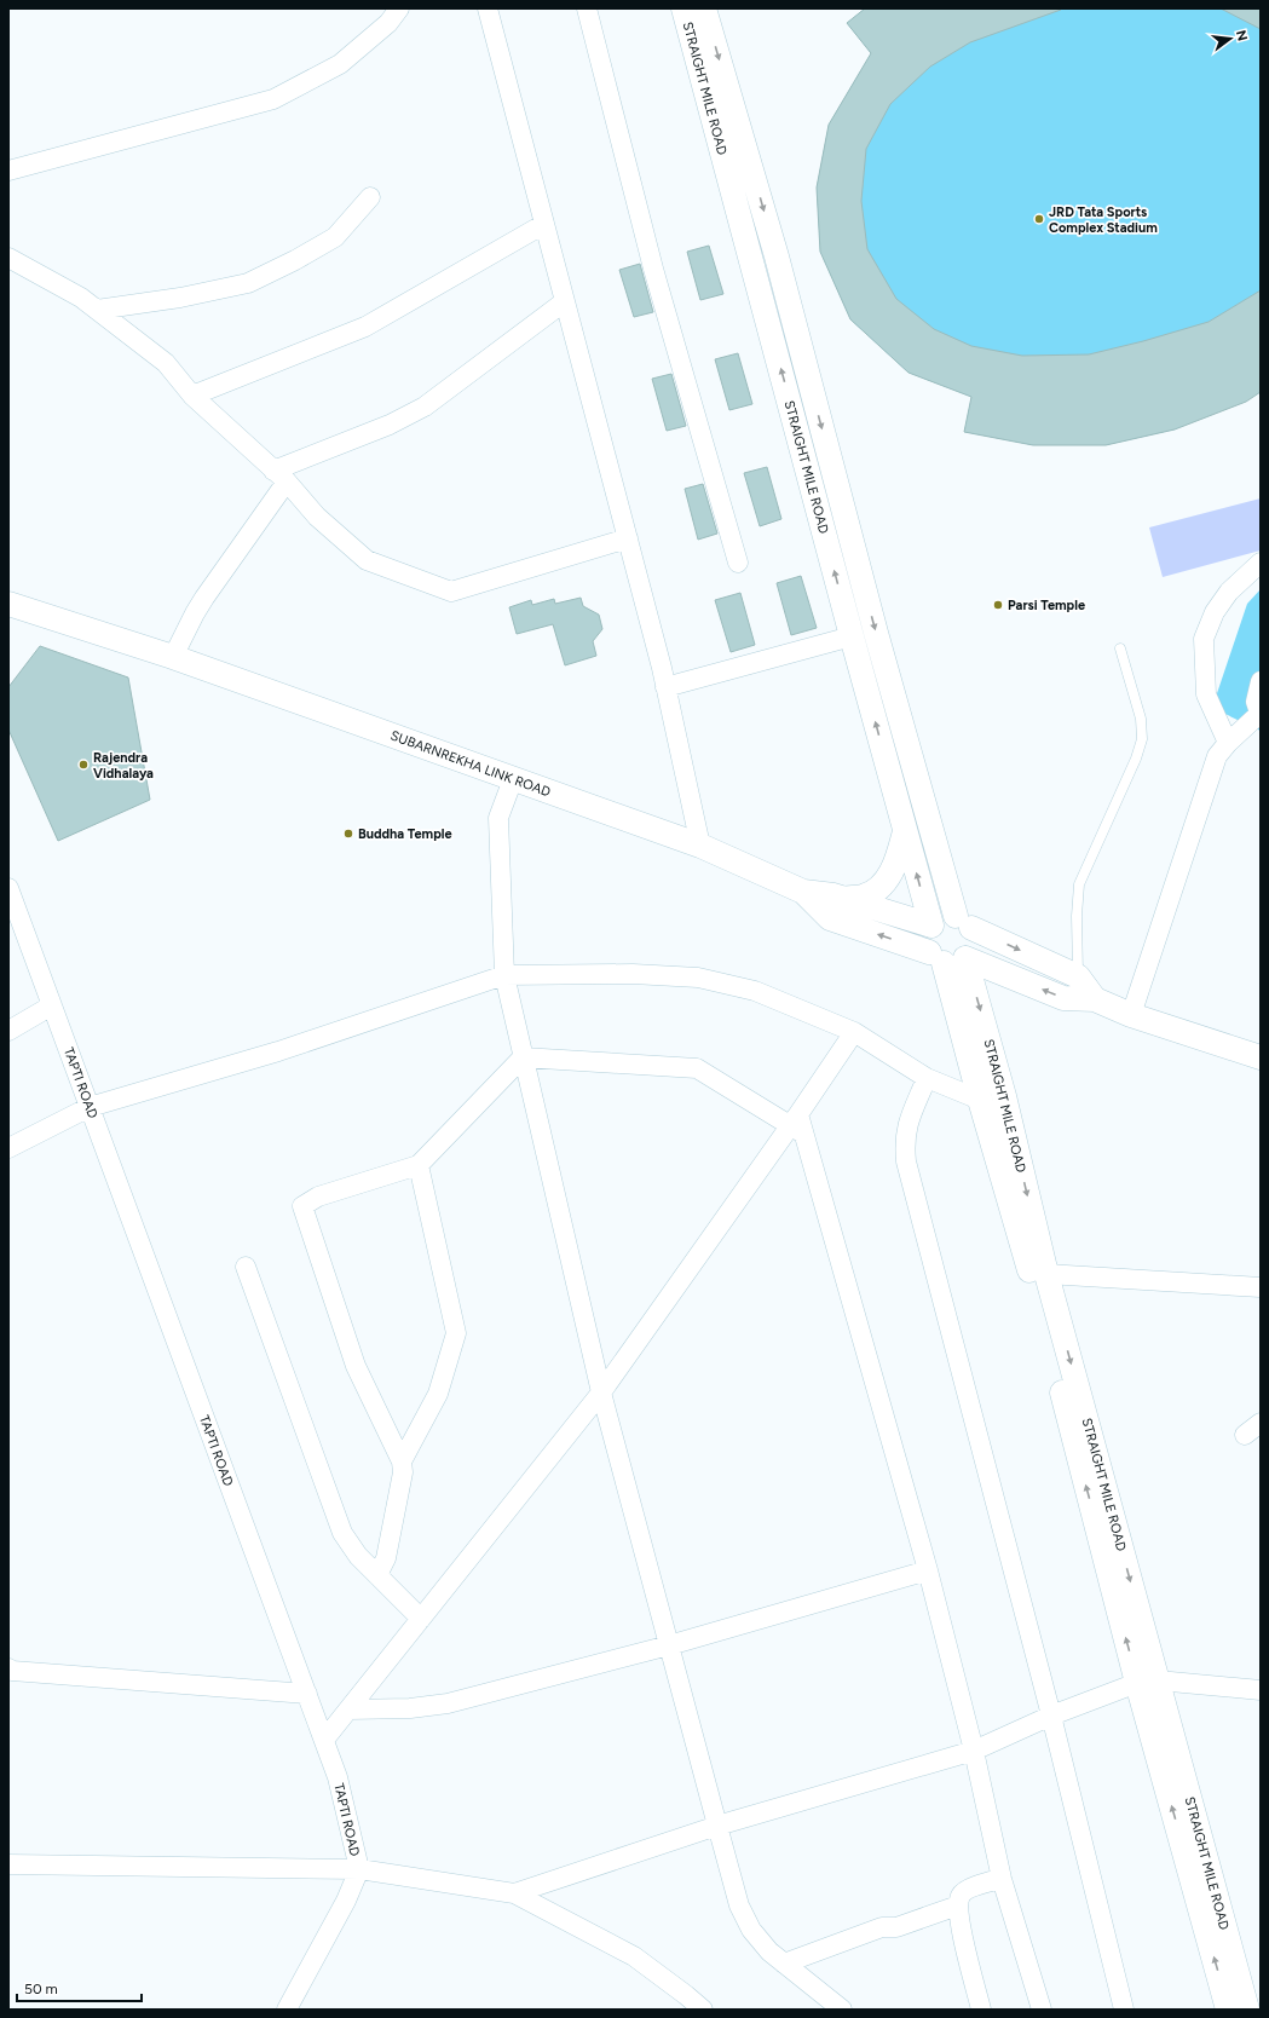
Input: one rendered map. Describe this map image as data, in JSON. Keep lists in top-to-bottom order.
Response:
{
  "streets": {
    "street": ["STRAIGHT MILE ROAD", "SUBARNREKHA LINK ROAD", "TAPTI ROAD"]
  },
  "crossings": [
    ["STRAIGHT MILE ROAD", "SUBARNREKHA LINK ROAD"]
  ],
  "places": [
    "JRD Tata Sports Complex Stadium",
    "Parsi Temple",
    "Rajendra Vidhalaya",
    "Buddha Temple"
  ],
  "scale_bar": "50 m",
  "north": "right"
}
